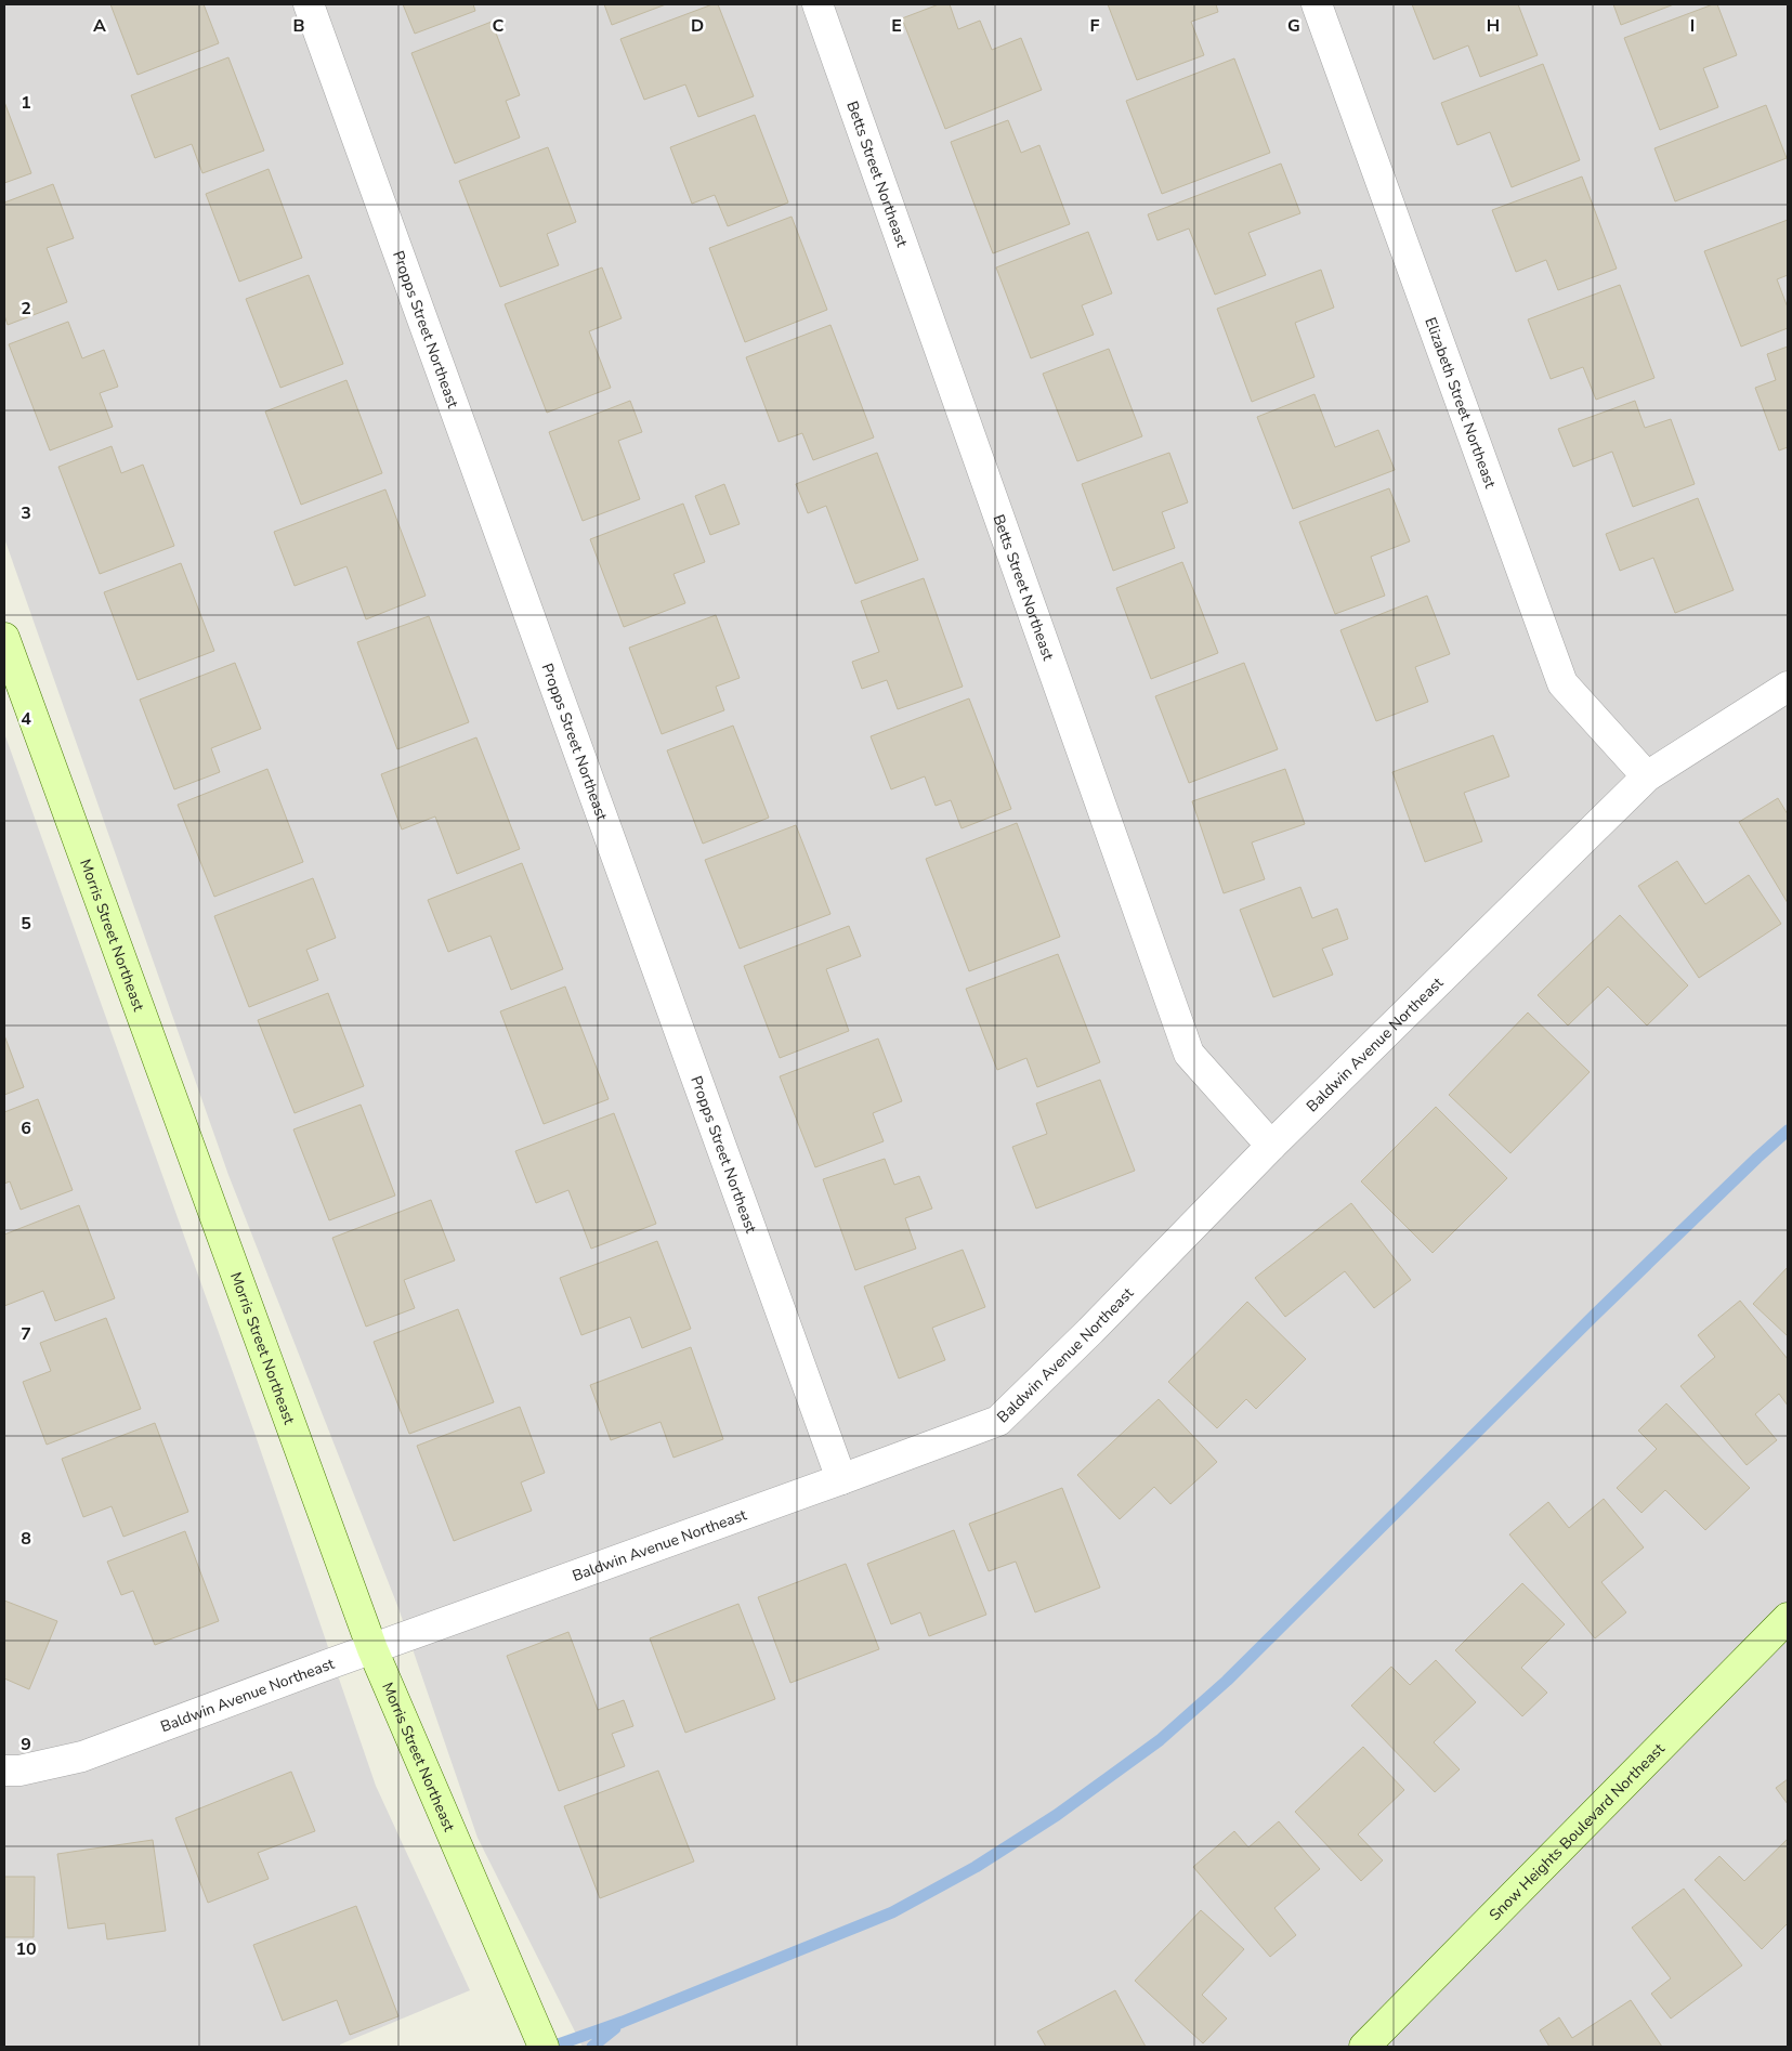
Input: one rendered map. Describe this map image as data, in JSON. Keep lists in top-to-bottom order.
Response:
{
  "streets": {
    "street": [
      "Betts Street Northeast",
      "Propps Street Northeast",
      "Elizabeth Street Northeast",
      "Morris Street Northeast",
      "Baldwin Avenue Northeast",
      "Snow Heights Boulevard Northeast"
    ]
  },
  "crossings": [
    ["Betts Street Northeast", "Baldwin Avenue Northeast"],
    ["Propps Street Northeast", "Baldwin Avenue Northeast"],
    ["Elizabeth Street Northeast", "Baldwin Avenue Northeast"],
    ["Morris Street Northeast", "Baldwin Avenue Northeast"]
  ],
  "grid": {
    "columns": [
      "A",
      "B",
      "C",
      "D",
      "E",
      "F",
      "G",
      "H",
      "I"
    ],
    "rows": [
      "1",
      "2",
      "3",
      "4",
      "5",
      "6",
      "7",
      "8",
      "9",
      "10"
    ]
  }
}
